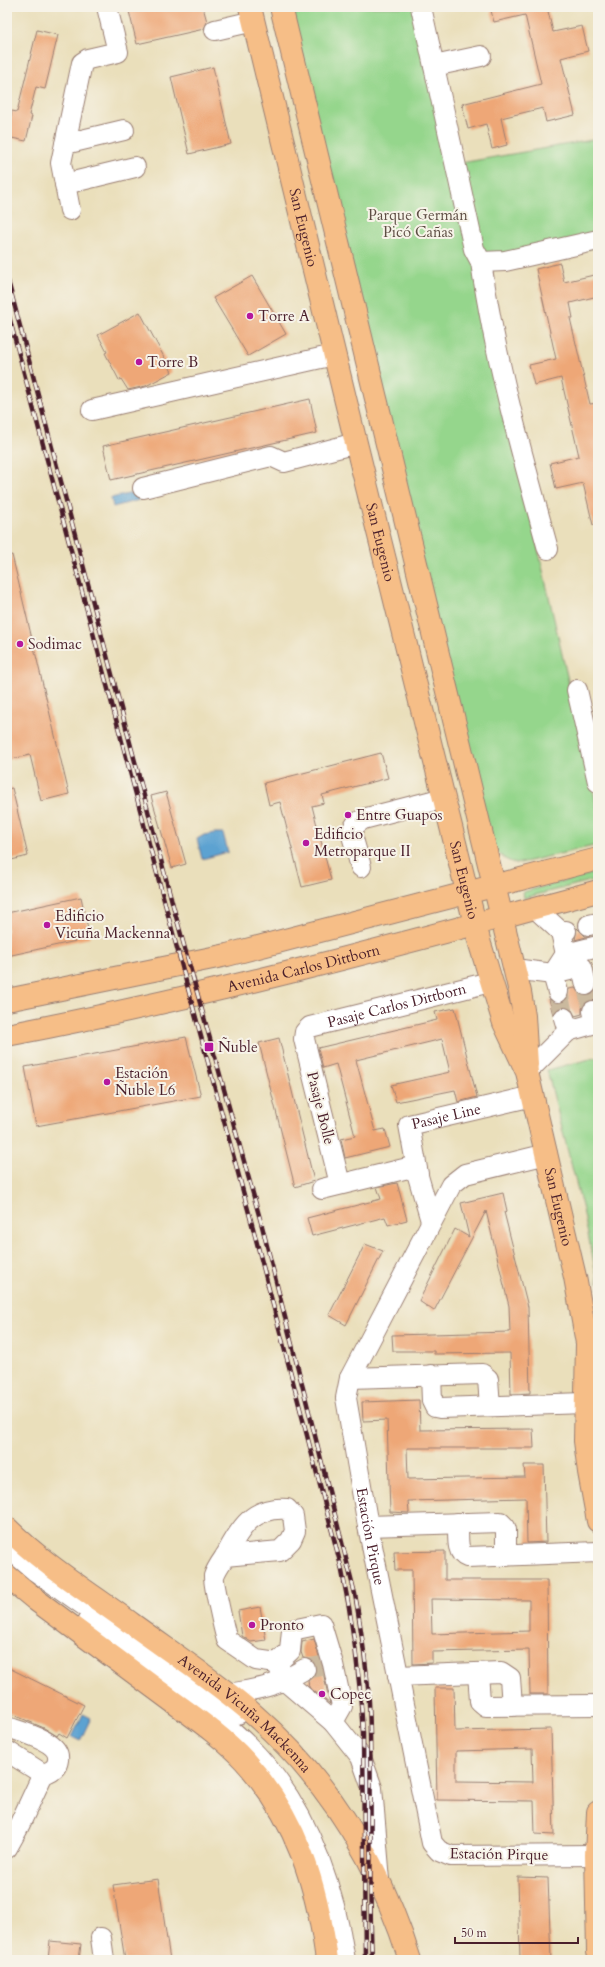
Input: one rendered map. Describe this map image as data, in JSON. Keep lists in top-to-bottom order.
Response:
{
  "streets": {
    "main road": ["San Eugenio", "Avenida Carlos Dittborn", "Avenida Vicuña Mackenna"],
    "street": [
      "Pasaje Carlos Dittborn",
      "Pasaje Bolle",
      "Pasaje Line",
      "Estación Pirque"
    ]
  },
  "crossings": [
    ["San Eugenio", "Avenida Carlos Dittborn"],
    ["San Eugenio", "Pasaje Carlos Dittborn"],
    ["San Eugenio", "Pasaje Line"],
    ["San Eugenio", "Estación Pirque"],
    ["Pasaje Carlos Dittborn", "Pasaje Bolle"],
    ["Pasaje Bolle", "Pasaje Line"],
    ["Pasaje Line", "Estación Pirque"]
  ],
  "parks": ["Parque Germán Picó Cañas"],
  "places": {
    "other": [
      "Torre A",
      "Torre B",
      "Sodimac",
      "Entre Guapos",
      "Edificio Metroparque II",
      "Edificio Vicuña Mackenna",
      "Estación Ñuble L6",
      "Pronto",
      "Copec"
    ],
    "transit": ["Ñuble"]
  },
  "scale_bar": "50 m"
}
